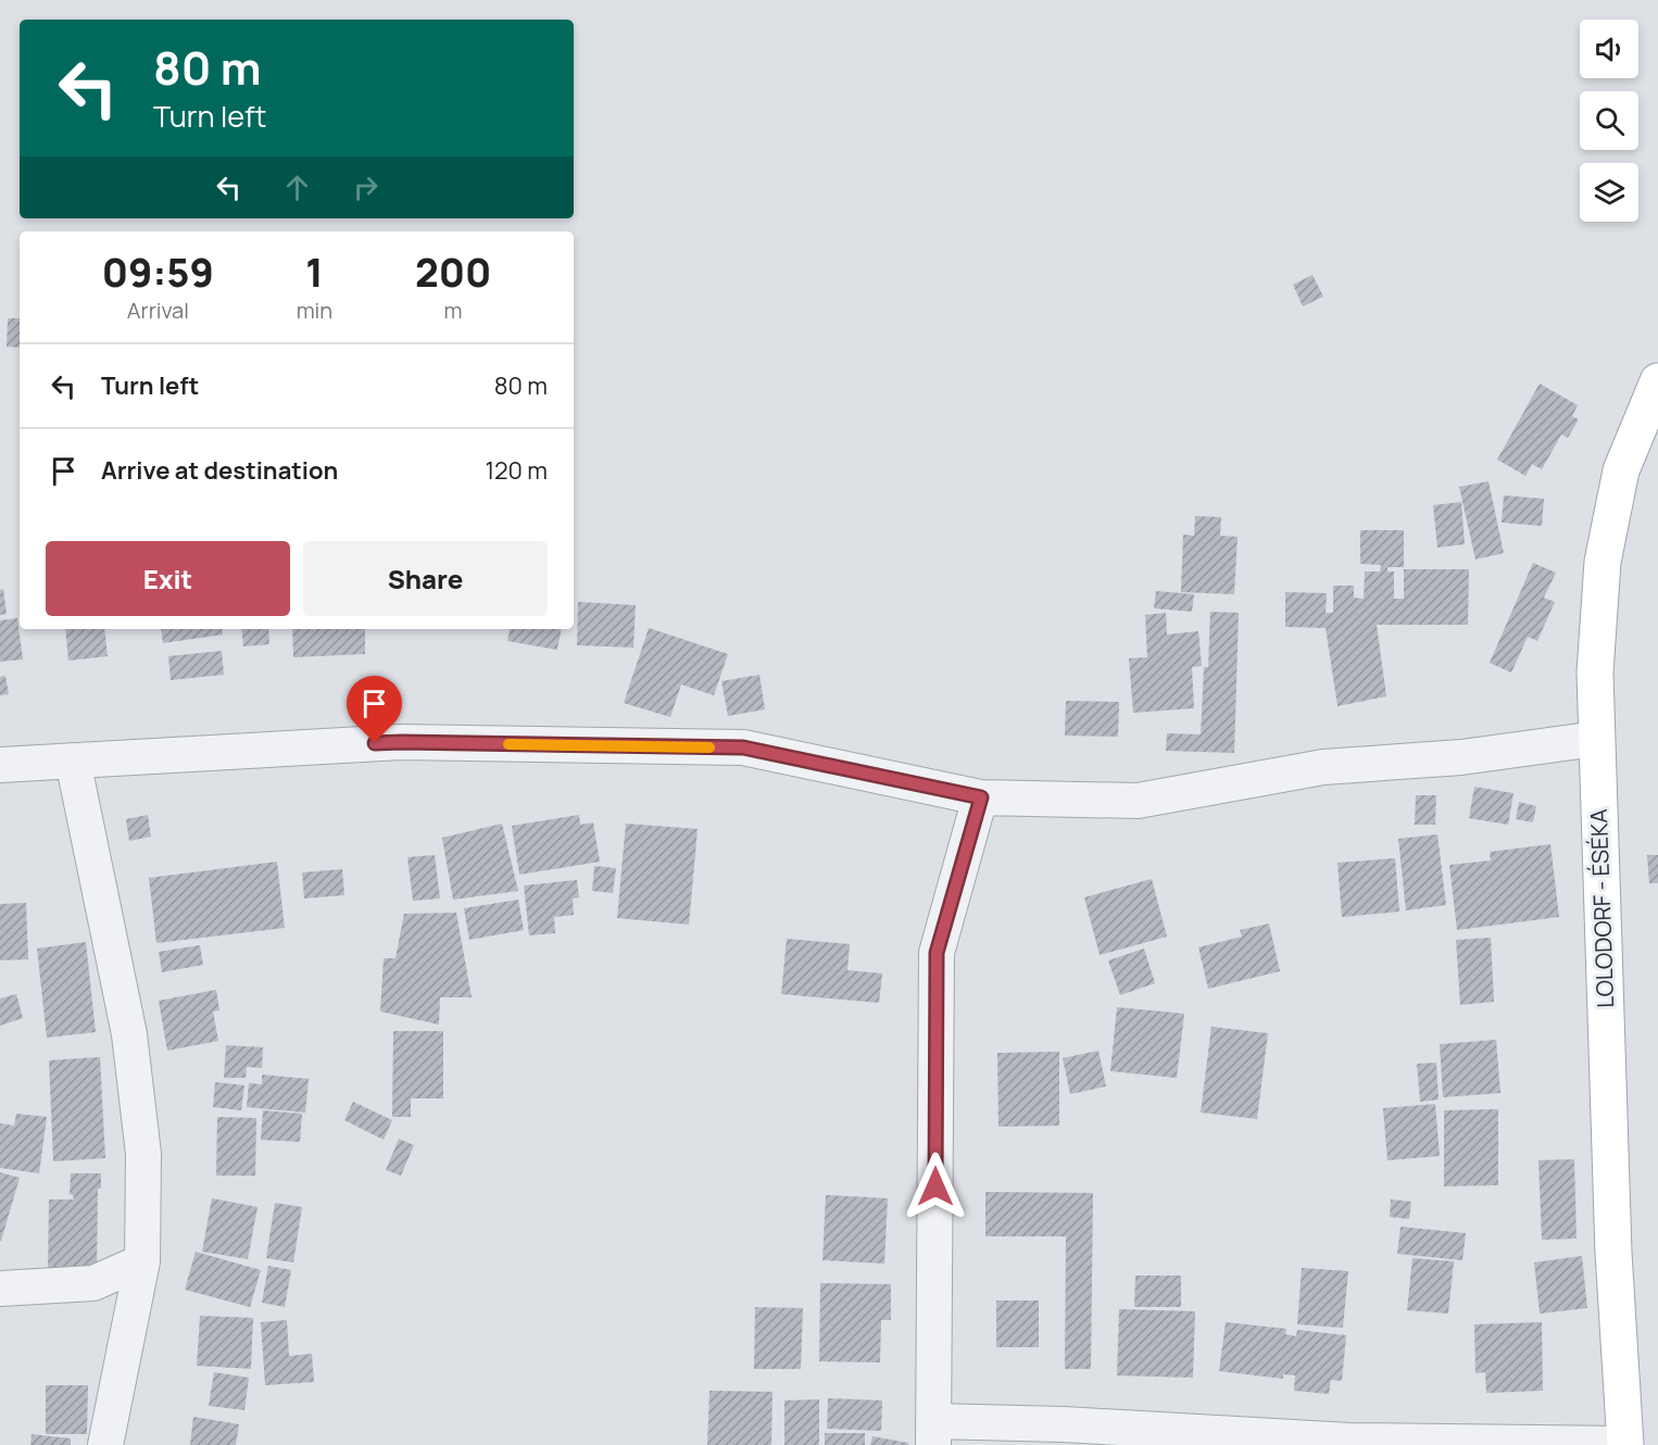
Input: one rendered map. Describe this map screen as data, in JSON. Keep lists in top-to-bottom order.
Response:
{
  "streets": {
    "main road": ["LOLODORF - ÉSÉKA"]
  },
  "page": {
    "turn": ["80 m", "Turn left"],
    "eta": [
      "09:59",
      "Arrival",
      "1",
      "min",
      "200",
      "m"
    ],
    "list": [
      {
        "name": "Turn left",
        "value": "80 m"
      },
      {
        "name": "Arrive at destination",
        "value": "120 m"
      }
    ],
    "buttons": ["Exit", "Share"]
  }
}
